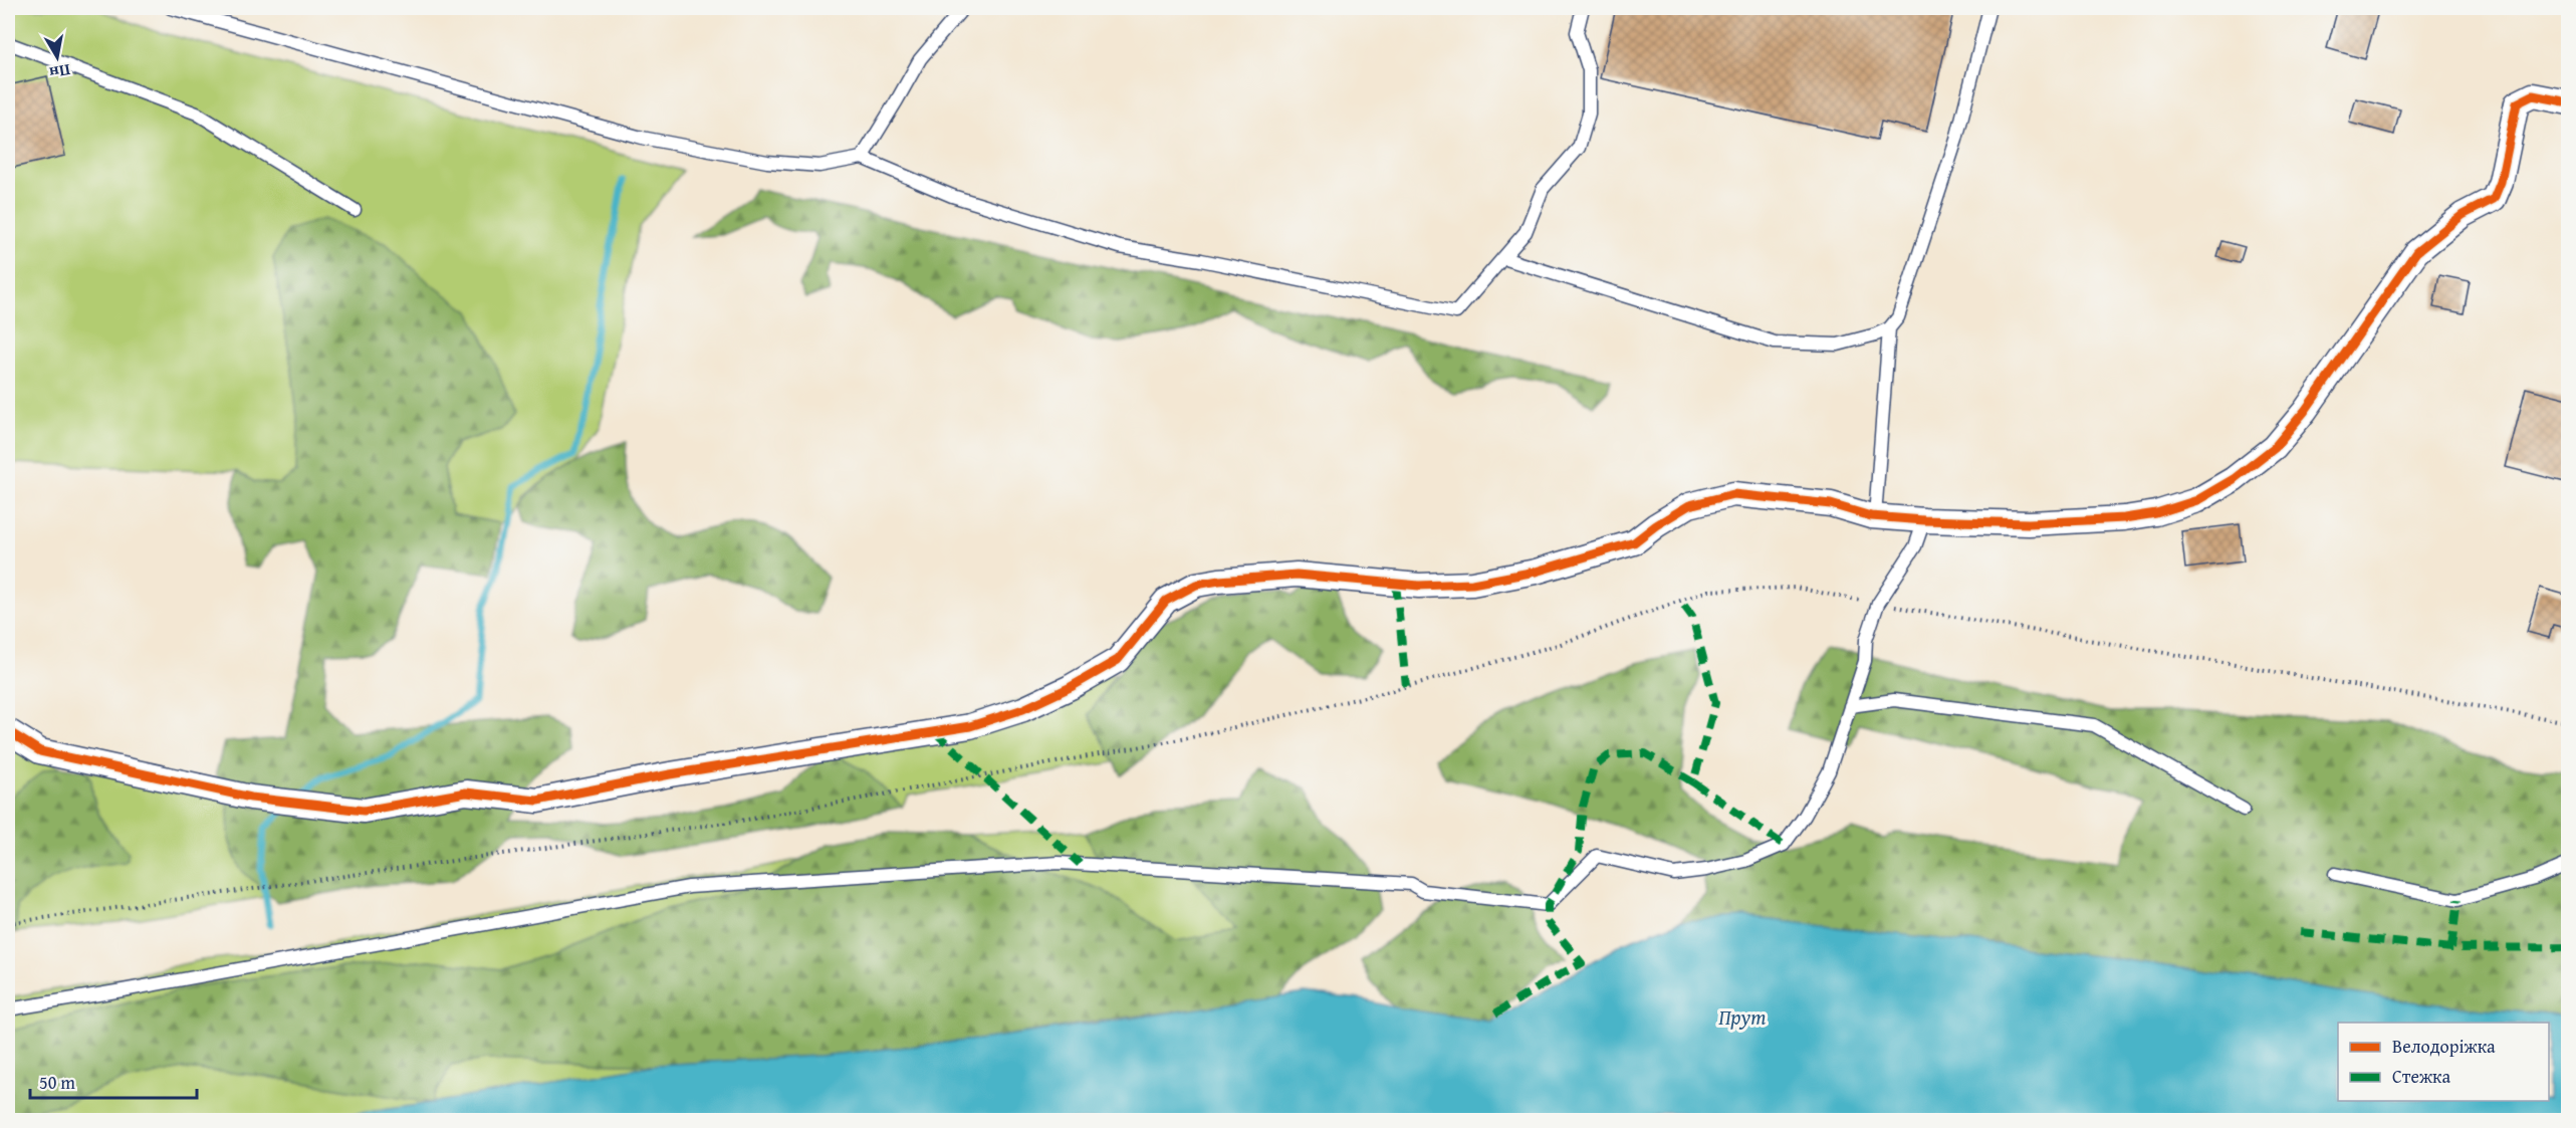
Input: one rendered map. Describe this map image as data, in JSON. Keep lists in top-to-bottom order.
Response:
{
  "water": ["Прут"],
  "legend": ["Велодоріжка", "Стежка"],
  "scale_bar": "50 m",
  "north": "bottom"
}
